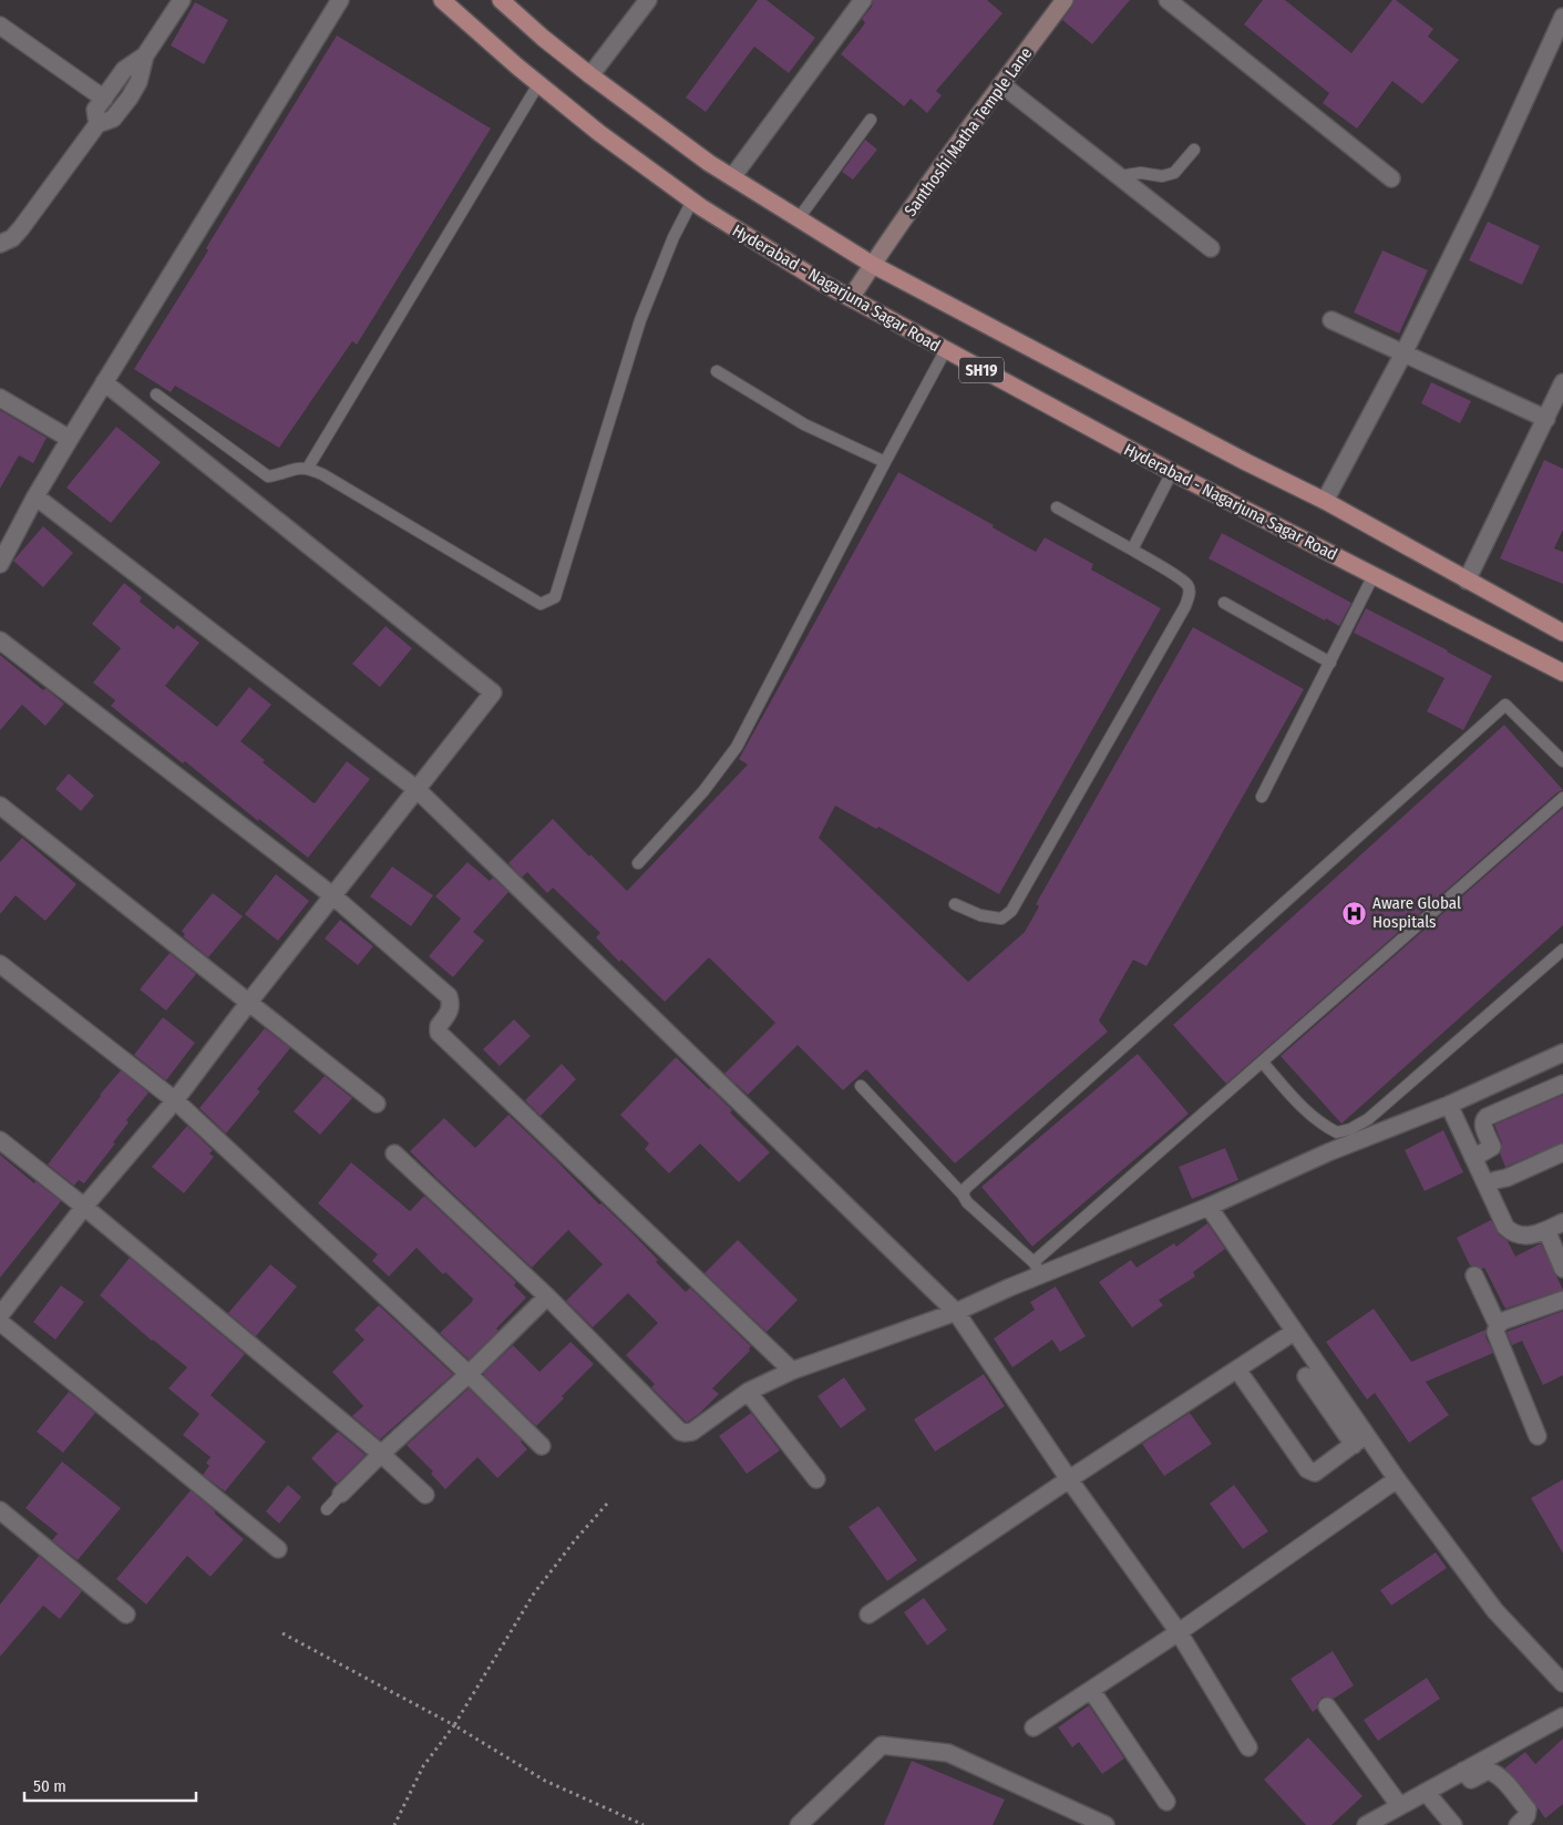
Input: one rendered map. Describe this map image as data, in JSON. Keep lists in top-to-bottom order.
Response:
{
  "streets": {
    "main road": ["Hyderabad - Nagarjuna Sagar Road", "SH19"],
    "street": ["Santhoshi Matha Temple Lane"]
  },
  "crossings": [
    ["Santhoshi Matha Temple Lane", "Hyderabad - Nagarjuna Sagar Road"],
    ["Santhoshi Matha Temple Lane", "SH19"]
  ],
  "places": {
    "hospital": ["Aware Global Hospitals"]
  },
  "scale_bar": "50 m"
}
